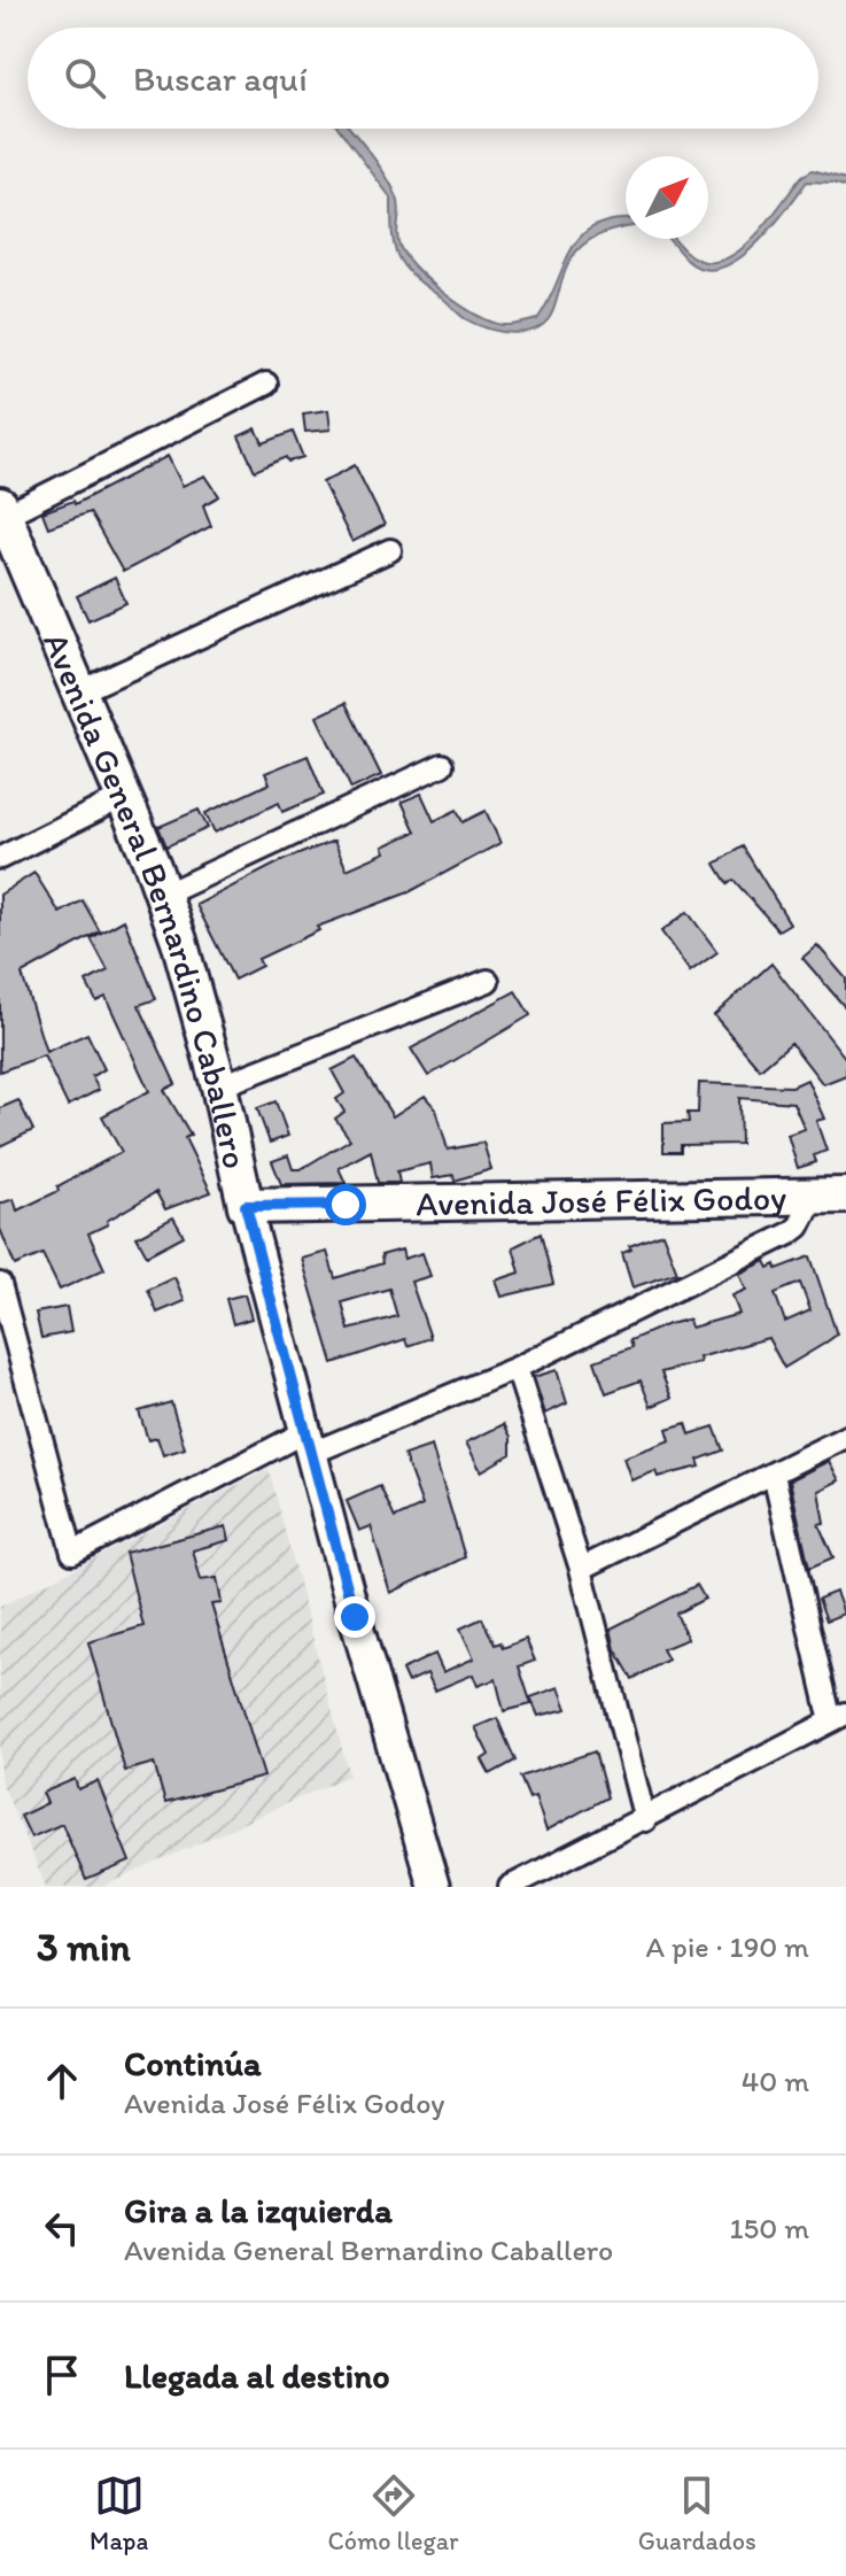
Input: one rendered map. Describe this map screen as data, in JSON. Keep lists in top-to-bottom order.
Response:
{
  "streets": {
    "main road": ["Avenida General Bernardino Caballero", "Avenida José Félix Godoy"]
  },
  "crossings": [
    ["Avenida General Bernardino Caballero", "Avenida José Félix Godoy"]
  ],
  "north": "top right",
  "page": {
    "search": "Buscar aquí",
    "heading": ["3 min", "A pie · 190 m"],
    "list": [
      ["Continúa", "Avenida José Félix Godoy", "40 m"],
      ["Gira a la izquierda", "Avenida General Bernardino Caballero", "150 m"],
      "Llegada al destino"
    ],
    "nav": ["Mapa", "Cómo llegar", "Guardados"]
  }
}
